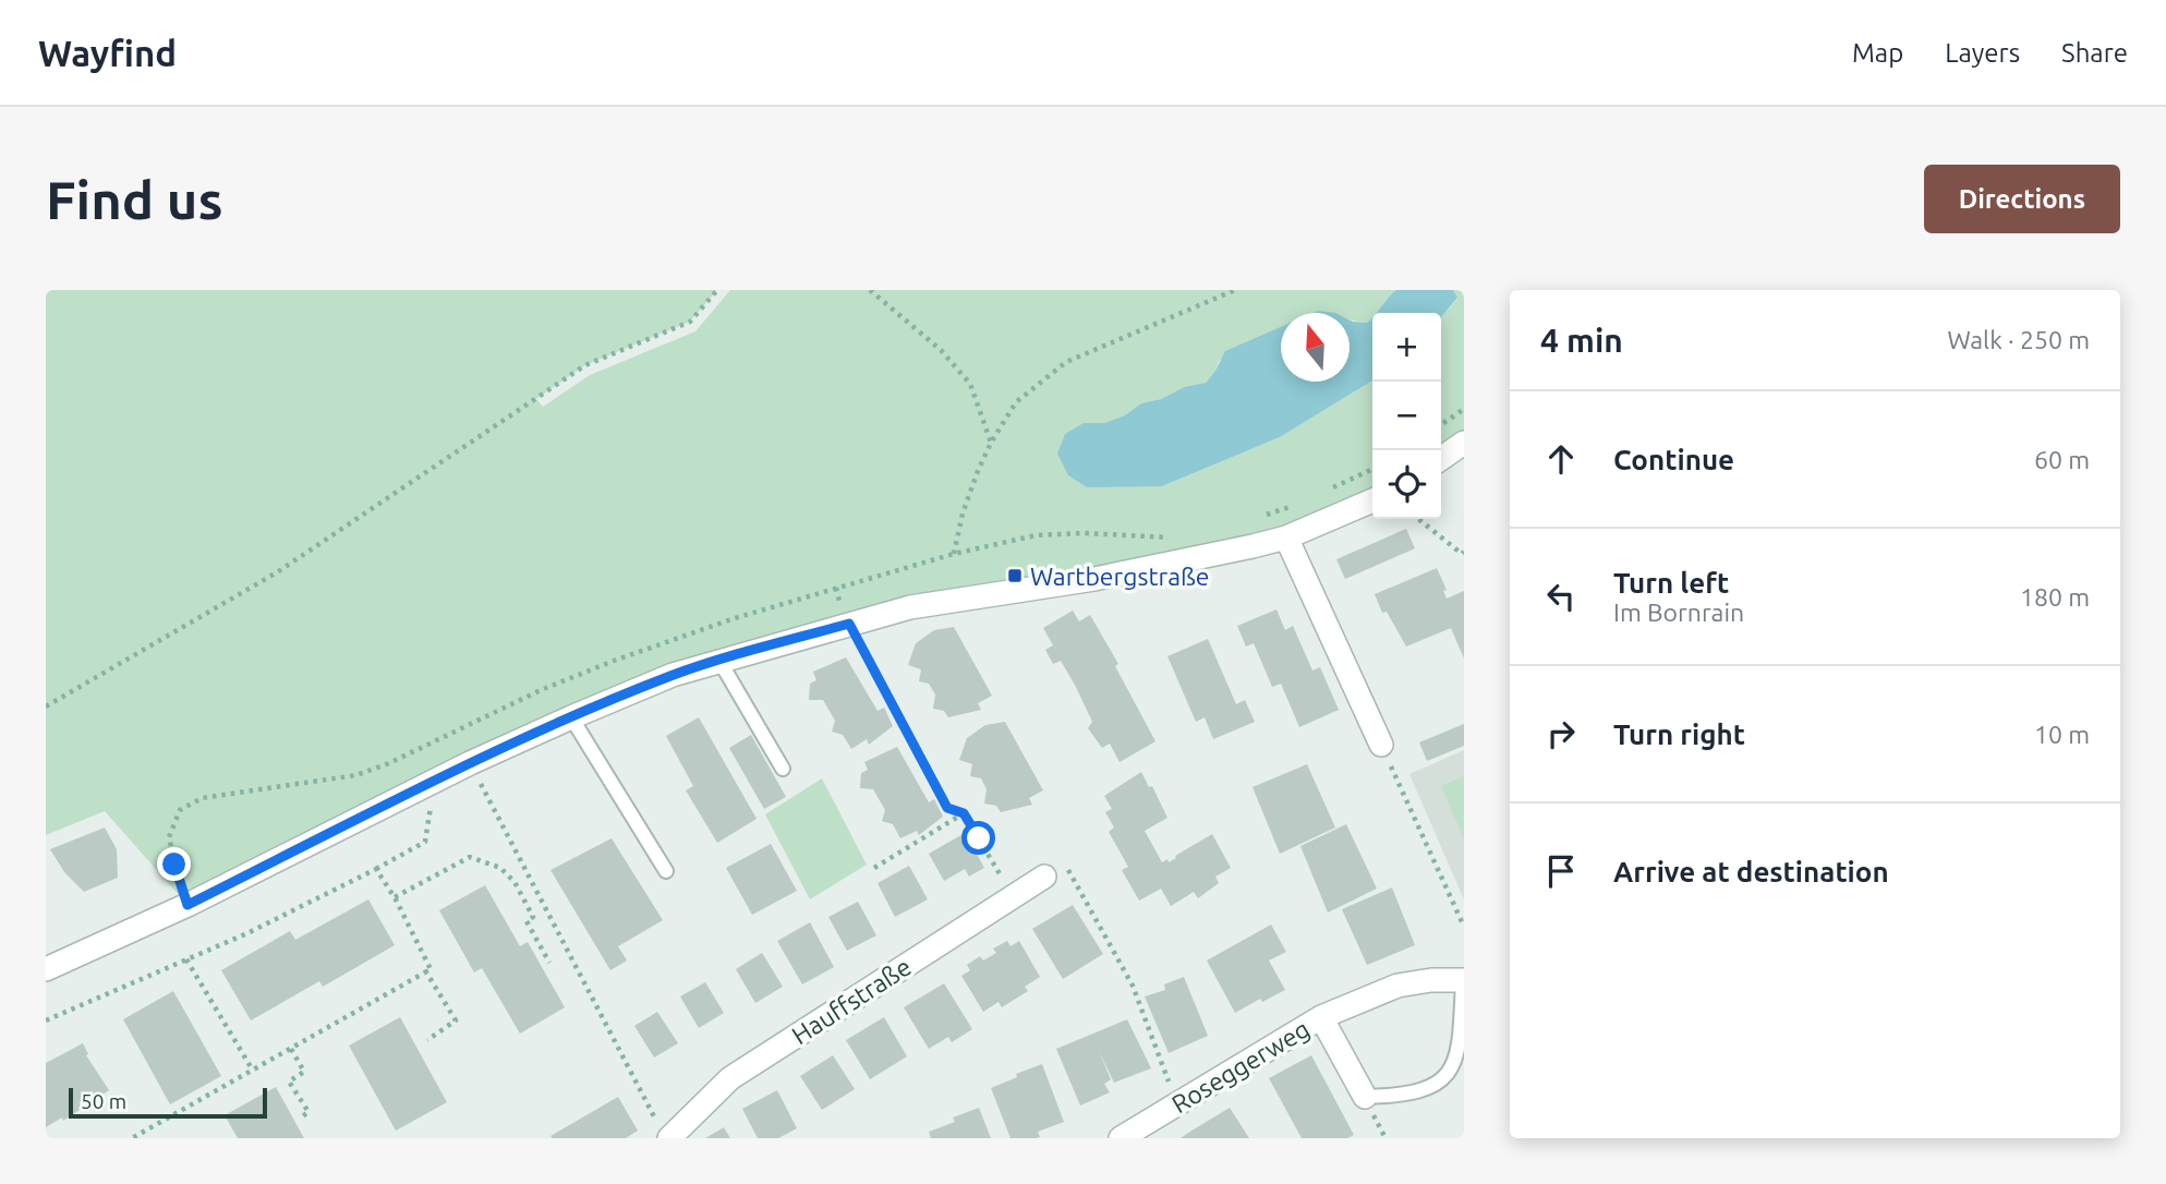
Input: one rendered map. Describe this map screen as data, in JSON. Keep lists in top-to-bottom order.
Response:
{
  "streets": {
    "street": ["Hauffstraße", "Roseggerweg"]
  },
  "places": {
    "transit": ["Wartbergstraße"]
  },
  "scale_bar": "50 m",
  "north": "top",
  "page": {
    "header": "Wayfind",
    "nav": ["Map", "Layers", "Share"],
    "buttons": "Directions",
    "title": "Find us",
    "heading": ["4 min", "Walk · 250 m"],
    "map_buttons": ["+", "−"],
    "list": [
      ["Continue", "60 m"],
      ["Turn left", "Im Bornrain", "180 m"],
      ["Turn right", "10 m"],
      "Arrive at destination"
    ],
    "scale": "50 m"
  }
}
